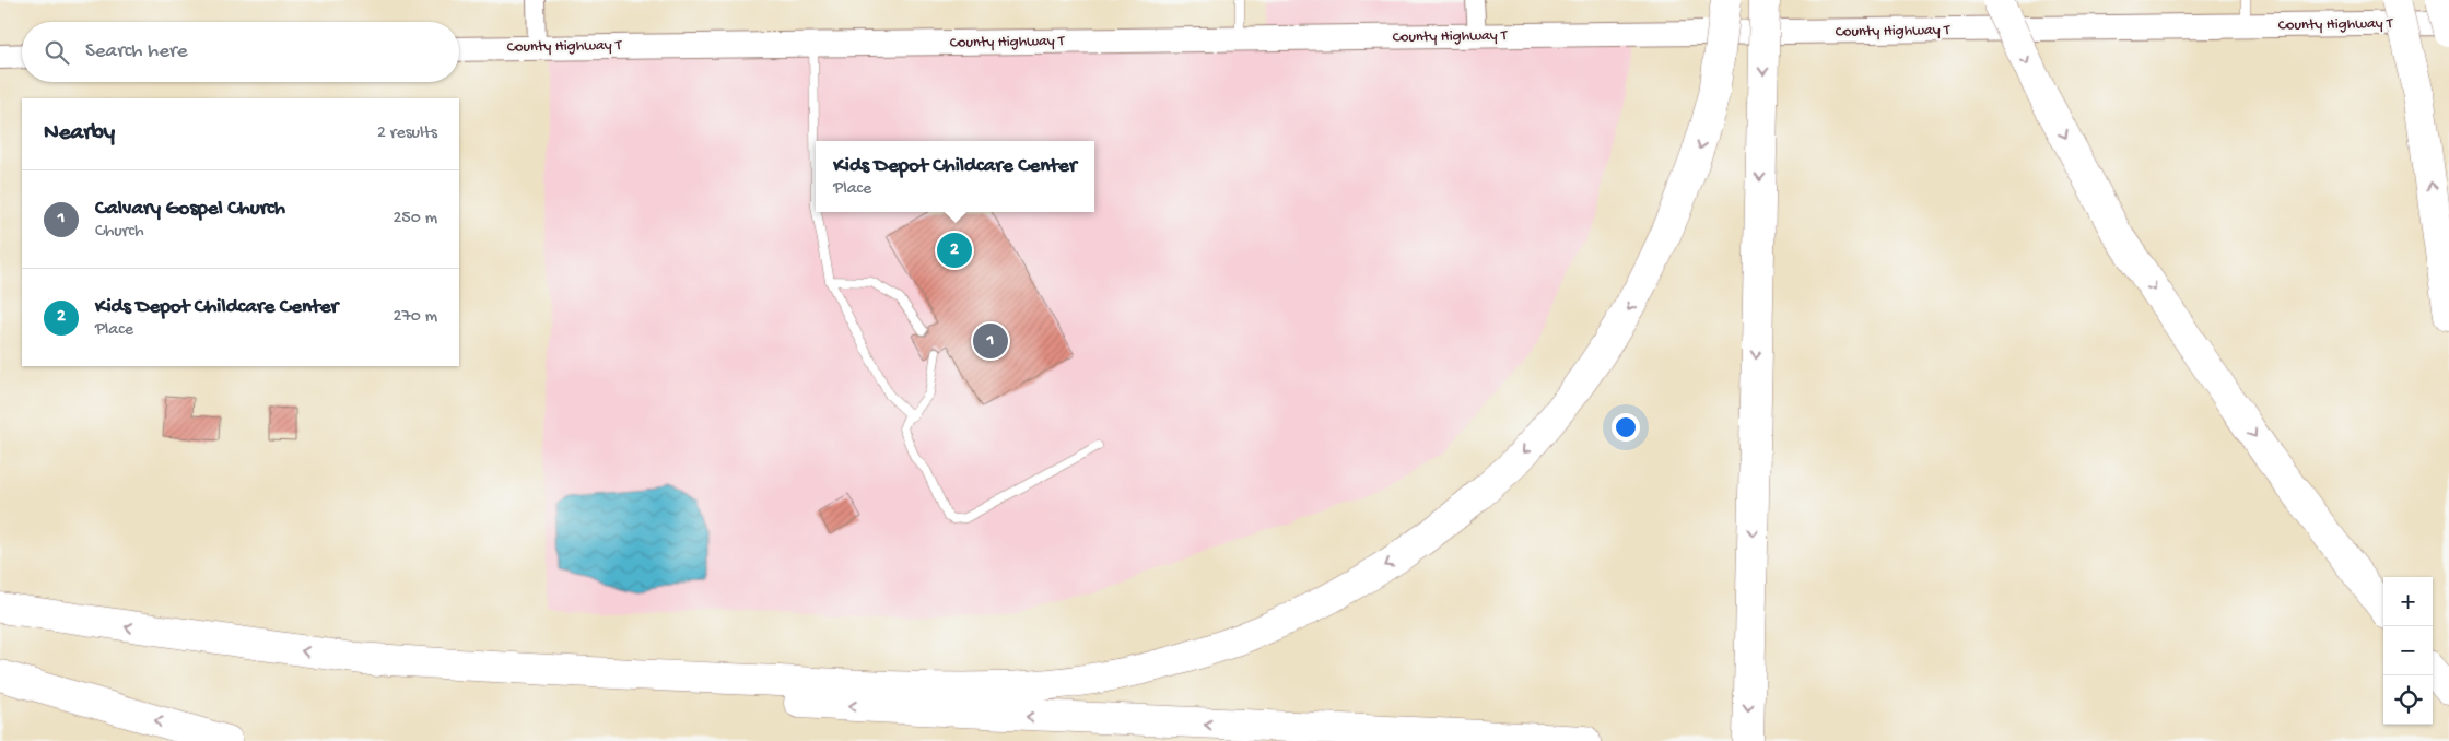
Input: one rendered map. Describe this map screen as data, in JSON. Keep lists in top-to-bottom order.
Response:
{
  "streets": {
    "main road": ["County Highway T"]
  },
  "page": {
    "search": "Search here",
    "heading": ["Nearby", "2 results"],
    "popup": ["Kids Depot Childcare Center", "Place"],
    "list": [
      {
        "mark": "1",
        "name": "Calvary Gospel Church",
        "note": "Church",
        "value": "250 m"
      },
      {
        "mark": "2",
        "name": "Kids Depot Childcare Center",
        "note": "Place",
        "value": "270 m"
      }
    ],
    "pins": ["2", "1"],
    "map_buttons": ["+", "−"]
  }
}
